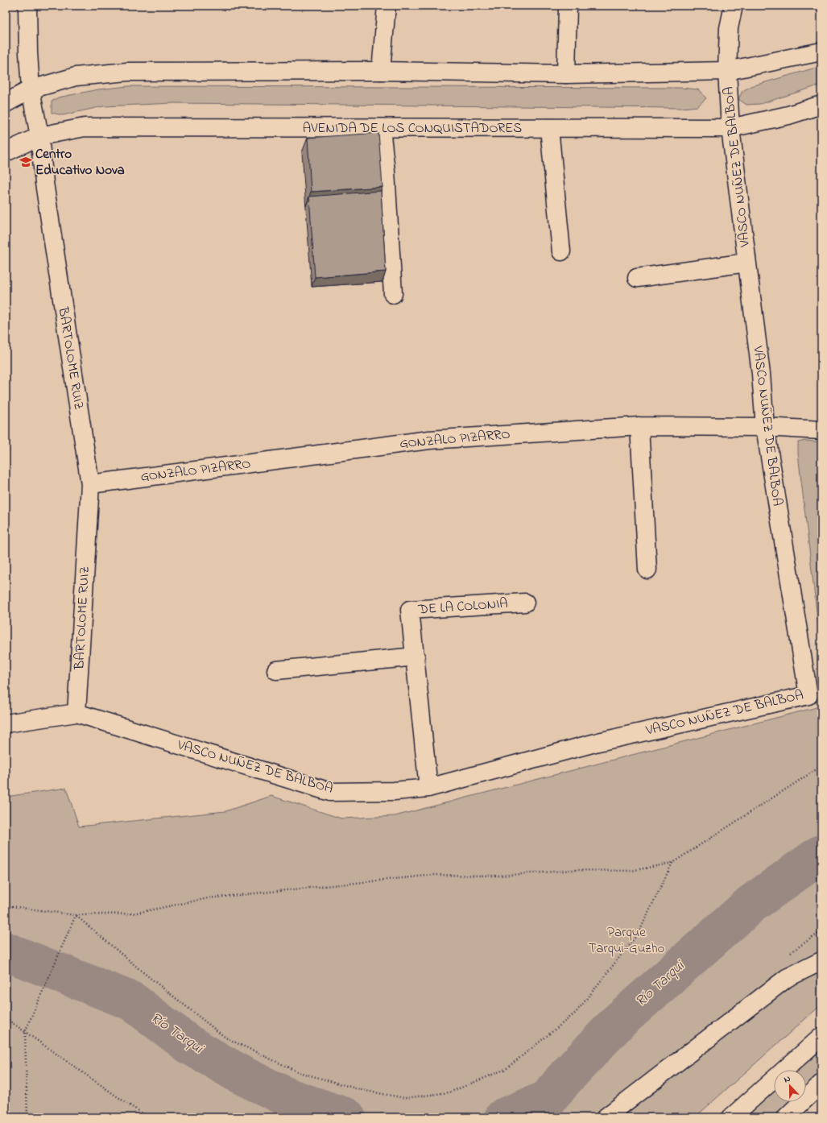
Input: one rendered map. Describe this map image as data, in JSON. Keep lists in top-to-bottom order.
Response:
{
  "streets": {
    "street": [
      "AVENIDA DE LOS CONQUISTADORES",
      "VASCO NUÑEZ DE BALBOA",
      "BARTOLOME RUIZ",
      "GONZALO PIZARRO",
      "DE LA COLONIA"
    ]
  },
  "crossings": [
    ["AVENIDA DE LOS CONQUISTADORES", "VASCO NUÑEZ DE BALBOA"],
    ["AVENIDA DE LOS CONQUISTADORES", "BARTOLOME RUIZ"],
    ["VASCO NUÑEZ DE BALBOA", "BARTOLOME RUIZ"],
    ["VASCO NUÑEZ DE BALBOA", "GONZALO PIZARRO"],
    ["VASCO NUÑEZ DE BALBOA", "DE LA COLONIA"],
    ["BARTOLOME RUIZ", "GONZALO PIZARRO"]
  ],
  "water": ["Río Tarqui"],
  "parks": ["Parque Tarqui-Guzho"],
  "places": {
    "school or university": ["Centro Educativo Nova"]
  },
  "north": "top"
}
